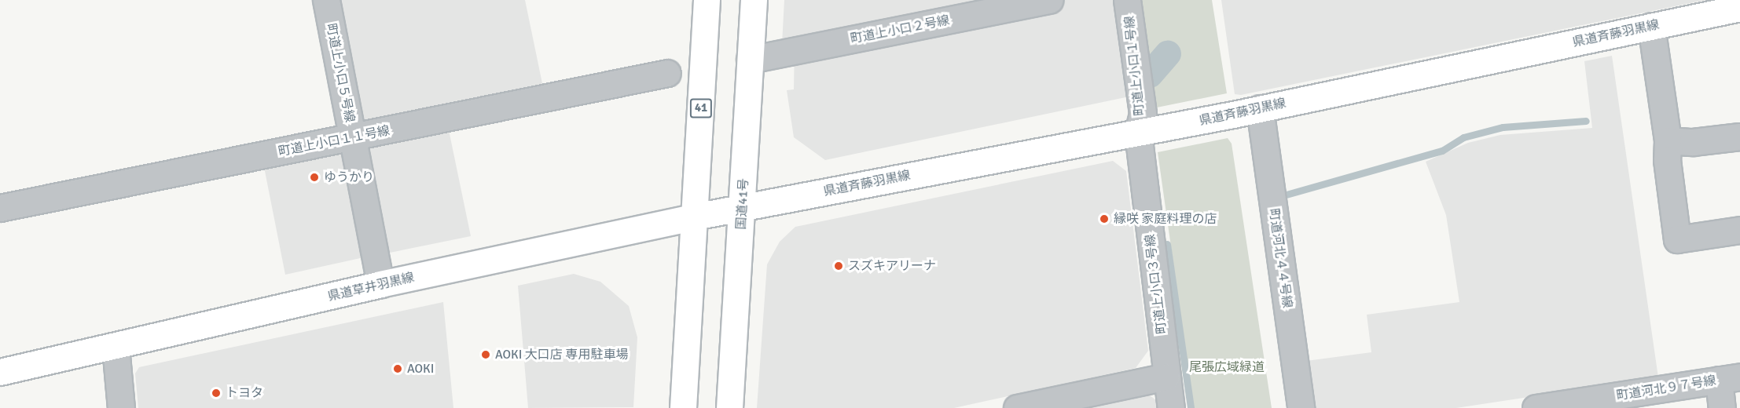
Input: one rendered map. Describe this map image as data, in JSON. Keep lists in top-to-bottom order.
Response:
{
  "streets": {
    "main road": [
      "県道斉藤羽黒線",
      "41",
      "国道41号",
      "県道草井羽黒線"
    ],
    "street": [
      "町道上小口２号線",
      "町道上小口１号線",
      "町道上小口５号線",
      "町道上小口１１号線",
      "町道河北４４号線",
      "町道上小口３号線",
      "町道河北９７号線"
    ]
  },
  "crossings": [
    ["町道上小口２号線", "国道41号"],
    ["県道斉藤羽黒線", "町道上小口１号線"],
    ["県道斉藤羽黒線", "国道41号"],
    ["県道斉藤羽黒線", "町道河北４４号線"],
    ["県道斉藤羽黒線", "町道上小口３号線"],
    ["県道斉藤羽黒線", "県道草井羽黒線"],
    ["町道上小口１号線", "町道上小口３号線"],
    ["町道上小口５号線", "町道上小口１１号線"],
    ["町道上小口５号線", "県道草井羽黒線"],
    ["41", "県道草井羽黒線"],
    ["国道41号", "県道草井羽黒線"]
  ],
  "parks": ["尾張広域緑道"],
  "places": [
    "ゆうかり",
    "縁咲 家庭料理の店",
    "スズキアリーナ",
    "AOKI 大口店 専用駐車場",
    "AOKI",
    "トヨタ"
  ]
}
